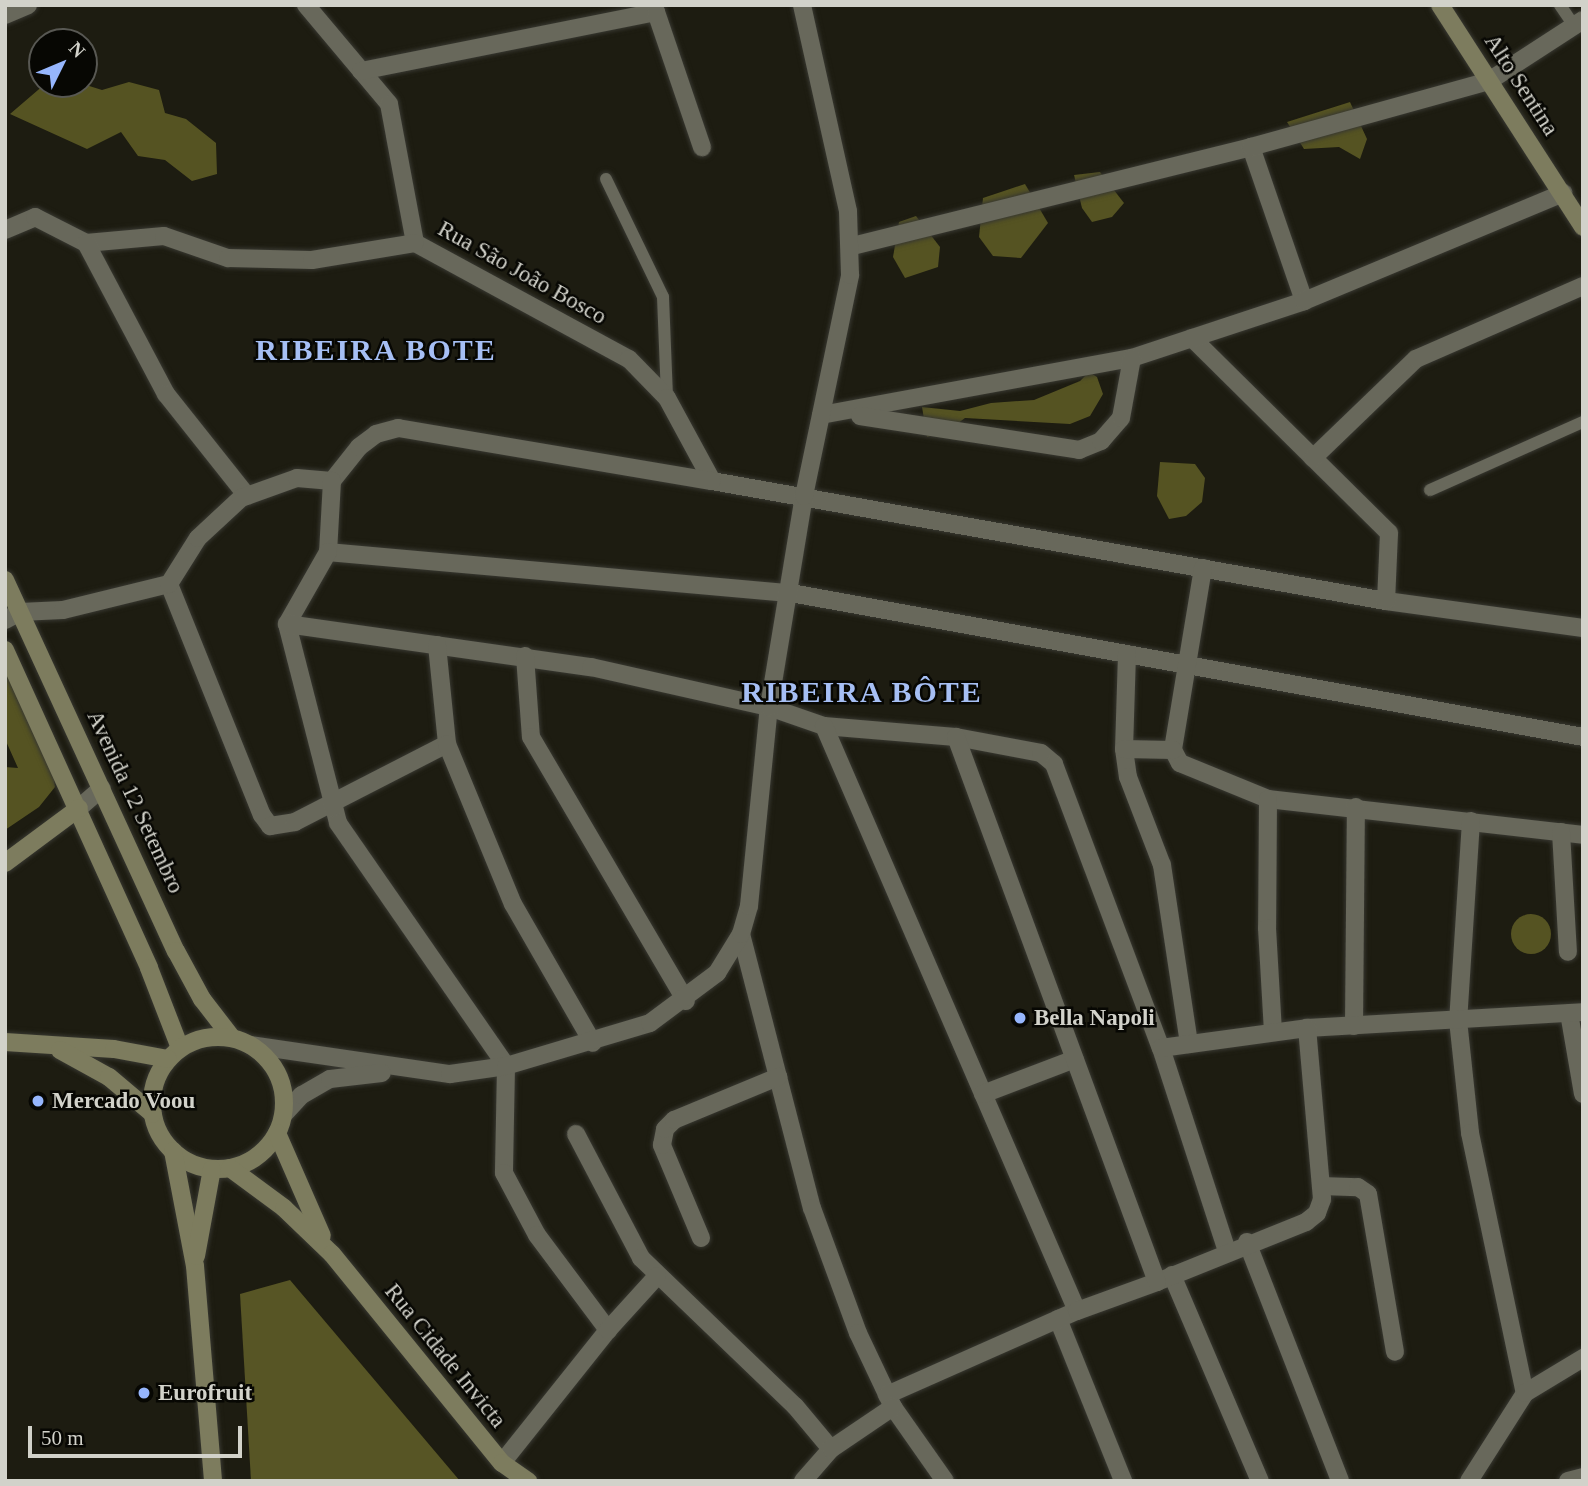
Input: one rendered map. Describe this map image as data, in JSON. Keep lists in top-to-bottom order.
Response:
{
  "streets": {
    "main road": ["Alto Sentina", "Avenida 12 Setembro", "Rua Cidade Invicta"],
    "street": ["Rua São João Bosco"]
  },
  "crossings": [
    ["Avenida 12 Setembro", "Rua Cidade Invicta"]
  ],
  "districts": ["RIBEIRA BOTE", "RIBEIRA BÔTE"],
  "places": ["Bella Napoli", "Mercado Voou", "Eurofruit"],
  "scale_bar": "50 m",
  "north": "top right"
}
